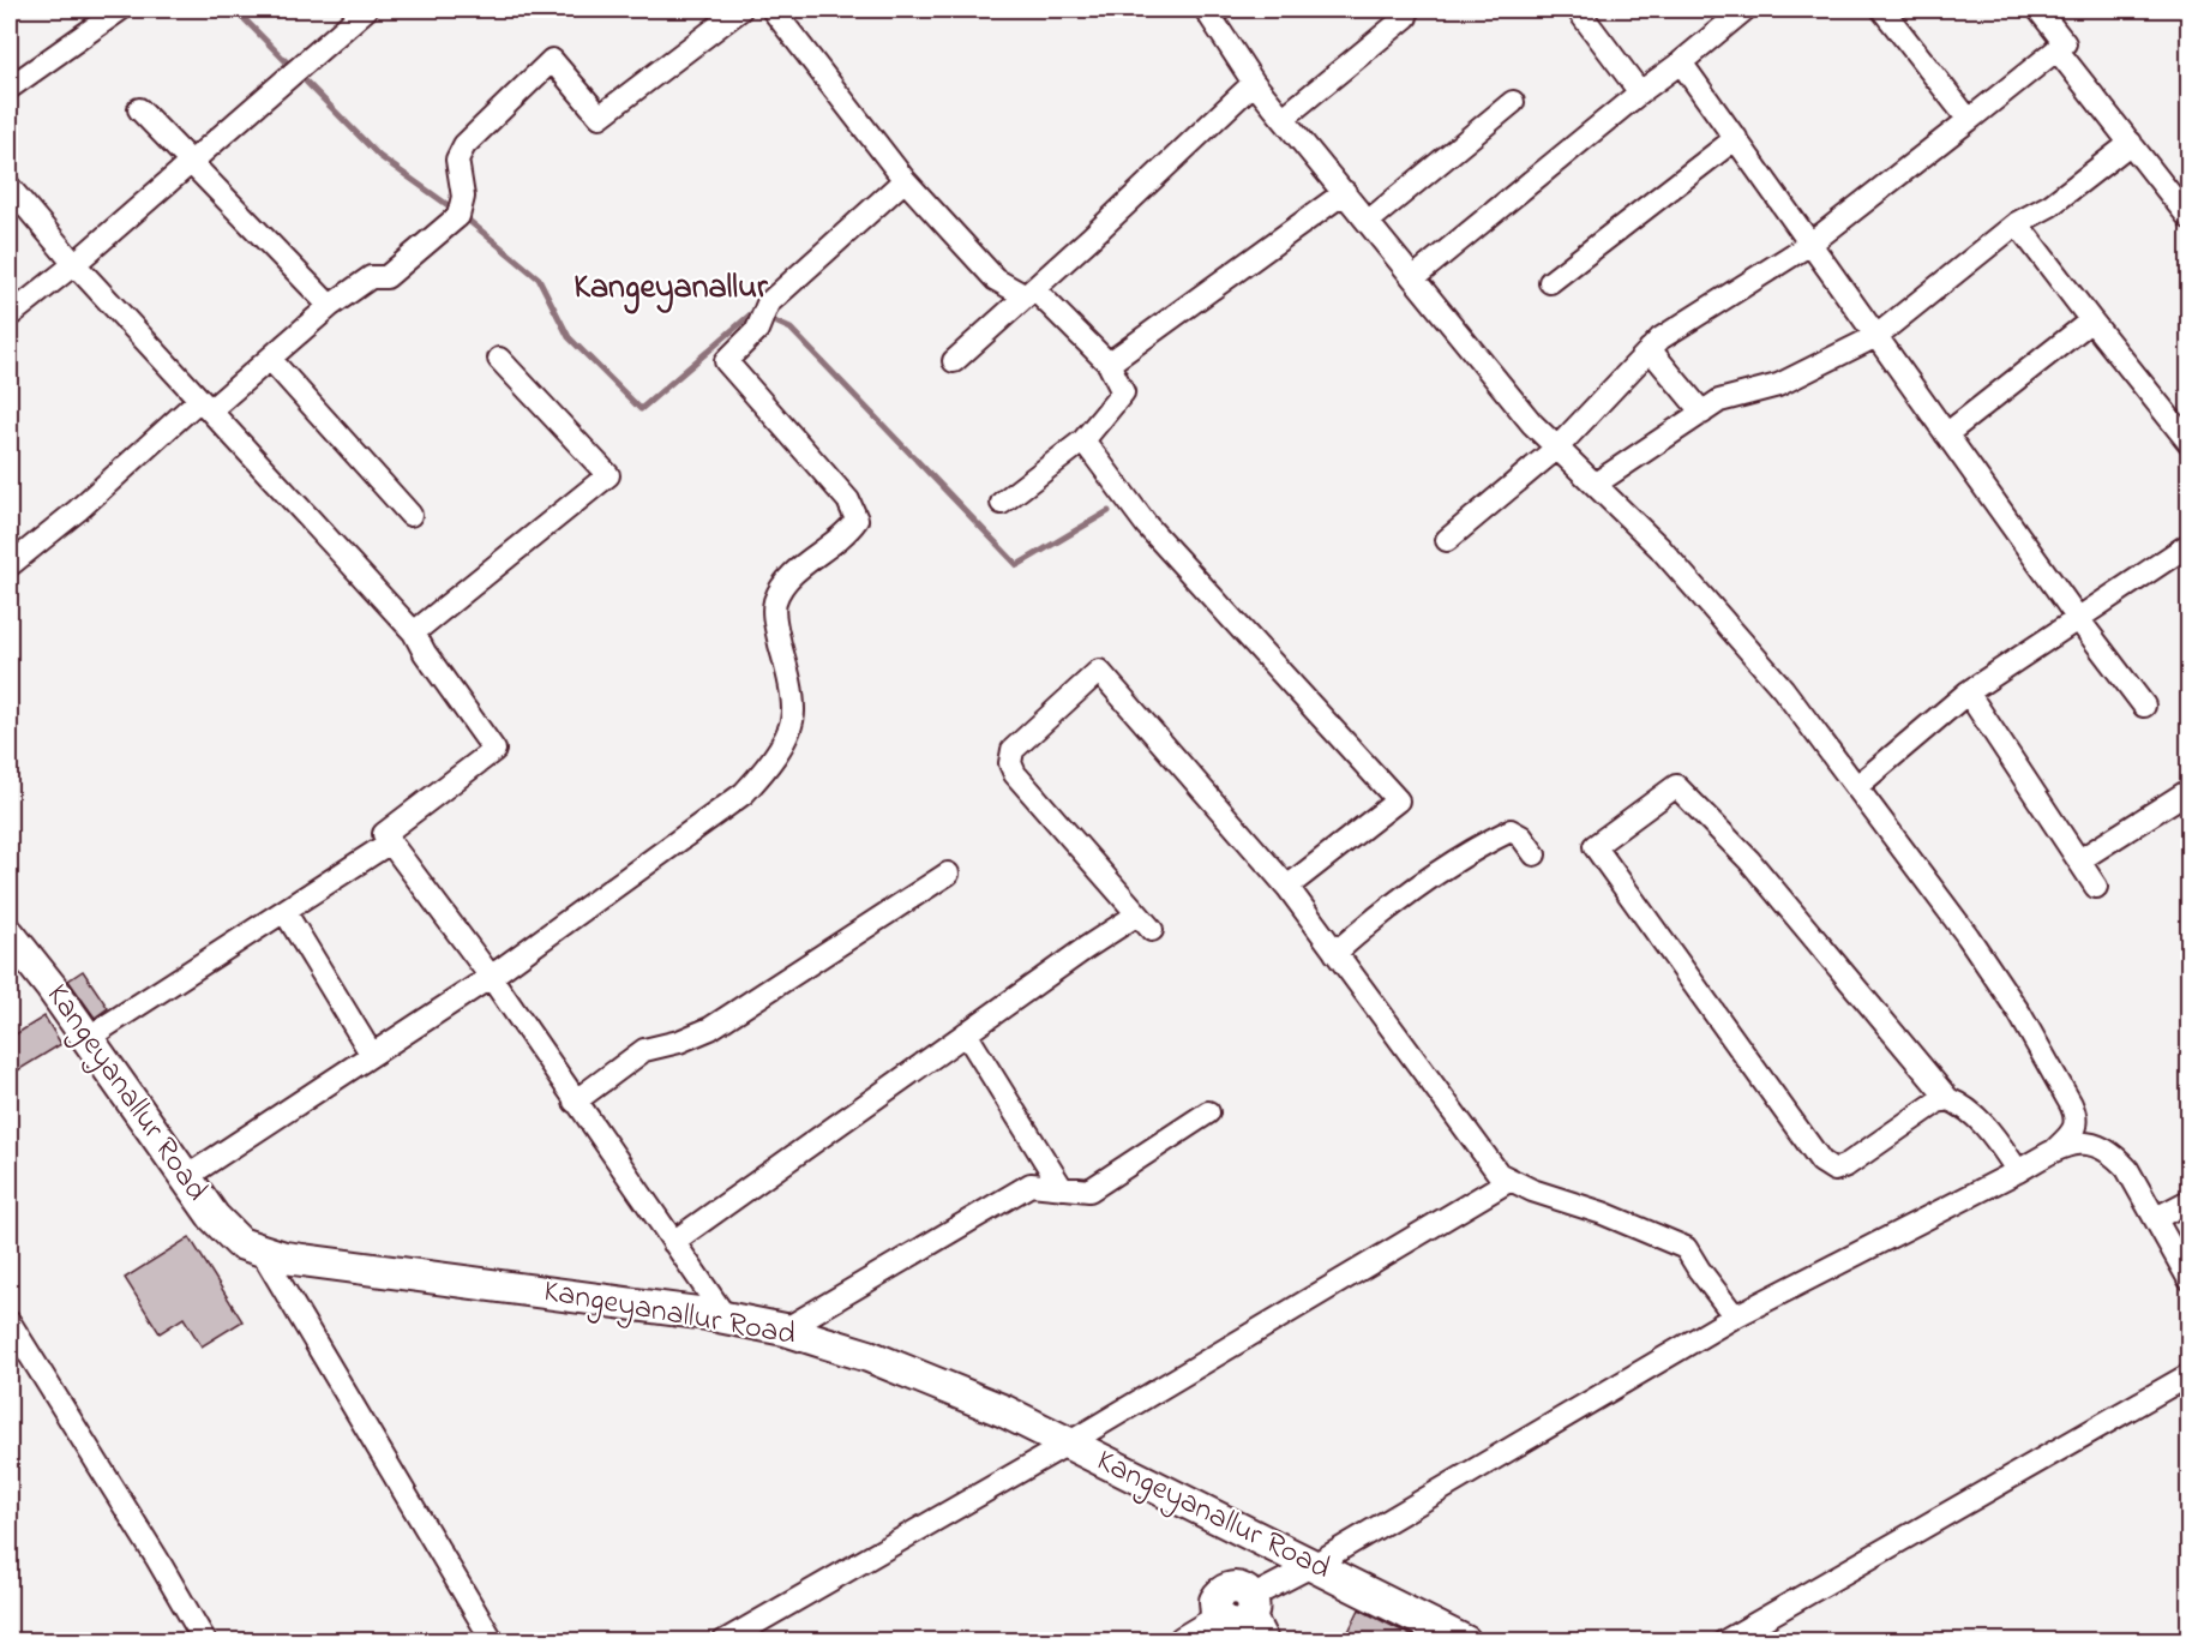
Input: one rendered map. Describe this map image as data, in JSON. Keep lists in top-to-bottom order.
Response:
{
  "streets": {
    "street": ["Kangeyanallur Road"]
  },
  "districts": ["Kangeyanallur"]
}
